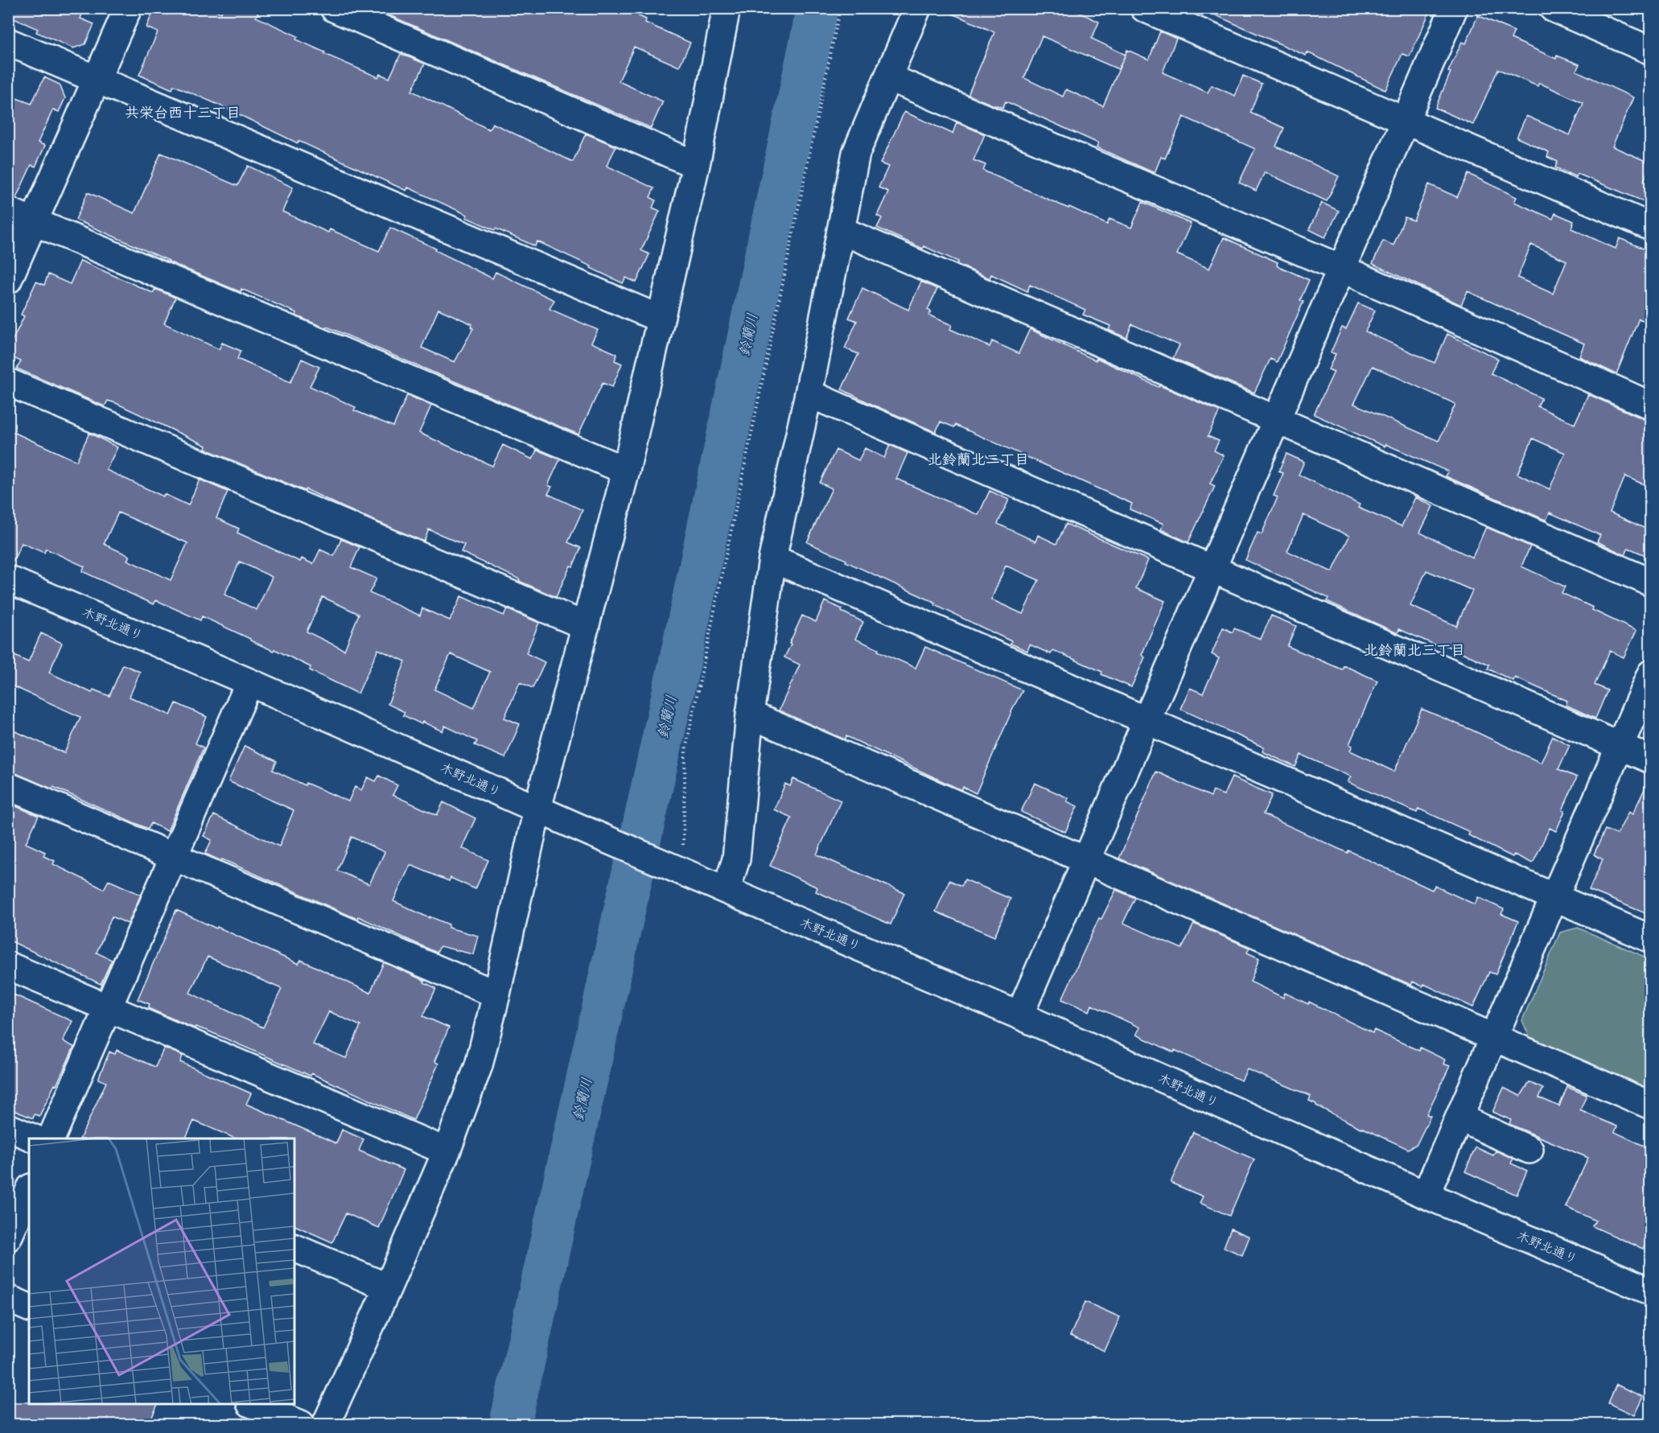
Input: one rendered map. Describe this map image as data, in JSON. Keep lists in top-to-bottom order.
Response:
{
  "streets": {
    "street": ["木野北通り"]
  },
  "districts": ["共栄台西十三丁目", "北鈴蘭北二丁目", "北鈴蘭北三丁目"],
  "water": ["鈴蘭川"]
}
